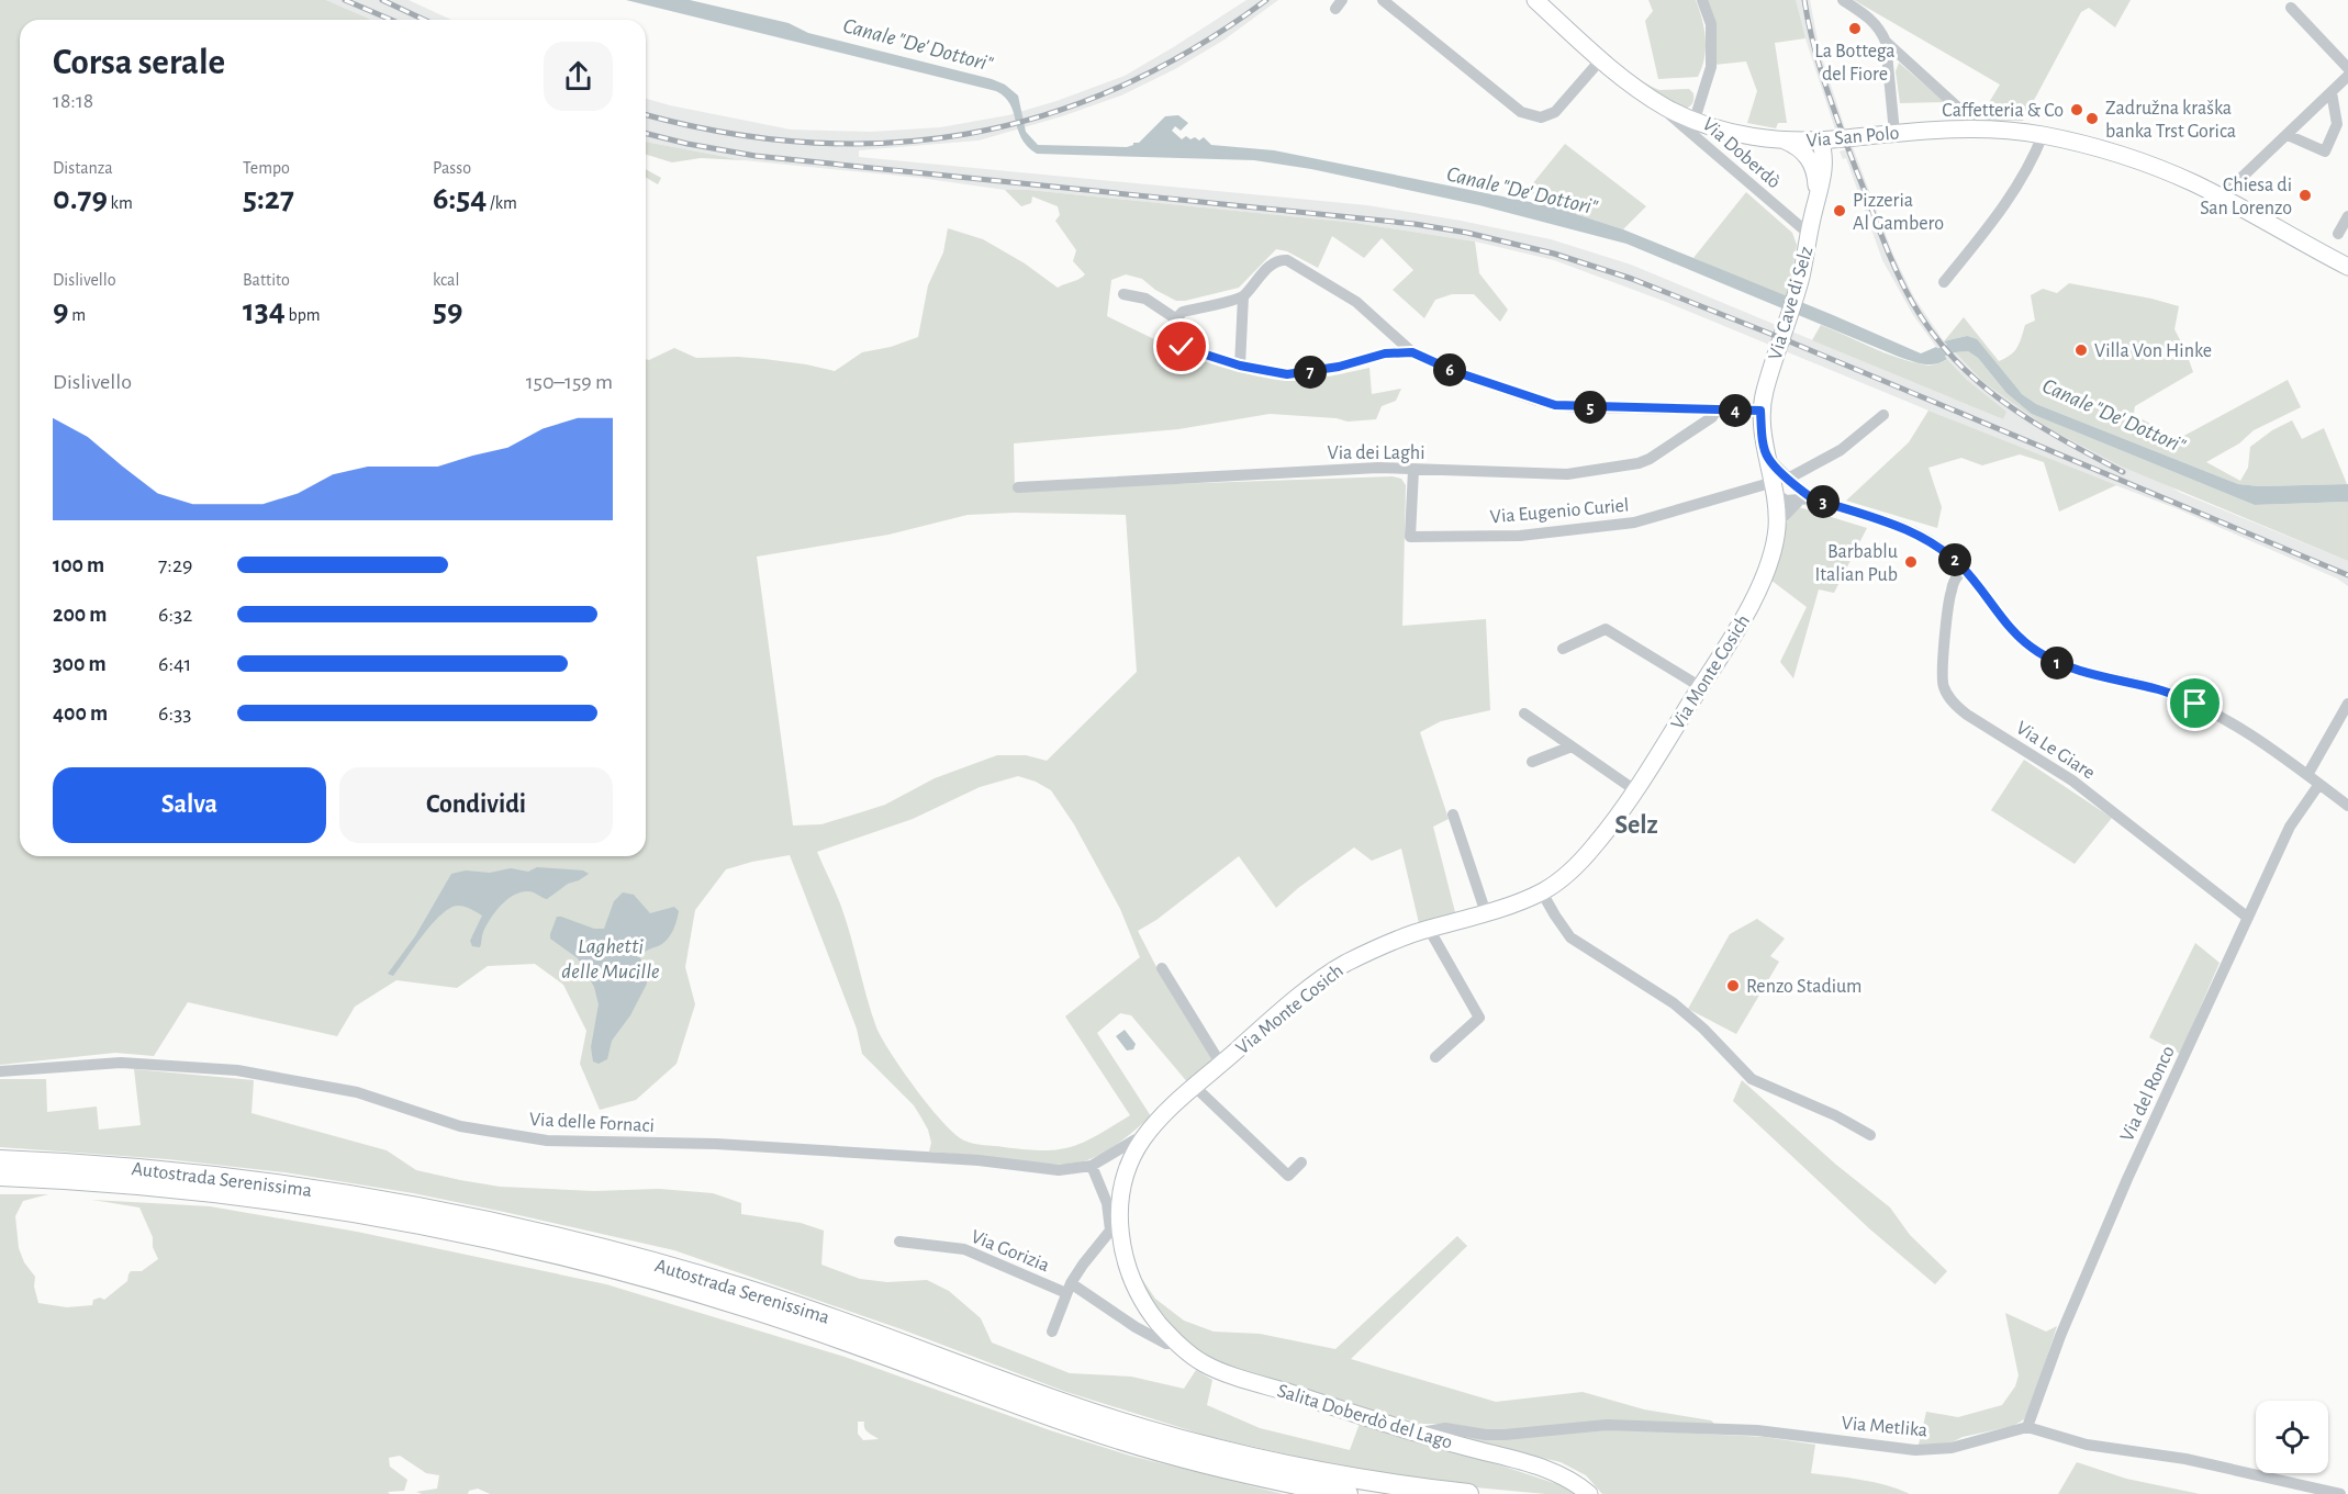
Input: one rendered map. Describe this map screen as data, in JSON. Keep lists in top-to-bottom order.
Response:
{
  "streets": {
    "highway": ["Autostrada Serenissima"],
    "street": [
      "Via San Polo",
      "Via Doberdò",
      "Via Cave di Selz",
      "Via dei Laghi",
      "Via Eugenio Curiel",
      "Via Monte Cosich",
      "Via Le Giare",
      "Via del Ronco",
      "Via delle Fornaci",
      "Via Gorizia",
      "Salita Doberdò del Lago",
      "Via Metlika"
    ]
  },
  "crossings": [
    ["Via San Polo", "Via Doberdò"],
    ["Via San Polo", "Via Cave di Selz"],
    ["Via Doberdò", "Via Cave di Selz"],
    ["Via Cave di Selz", "Via Monte Cosich"],
    ["Via dei Laghi", "Via Eugenio Curiel"],
    ["Via Eugenio Curiel", "Via Monte Cosich"],
    ["Via Monte Cosich", "Via delle Fornaci"],
    ["Via Monte Cosich", "Salita Doberdò del Lago"],
    ["Via Le Giare", "Via del Ronco"],
    ["Via del Ronco", "Via Metlika"],
    ["Via delle Fornaci", "Via Gorizia"],
    ["Via delle Fornaci", "Salita Doberdò del Lago"],
    ["Via Gorizia", "Salita Doberdò del Lago"],
    ["Salita Doberdò del Lago", "Via Metlika"]
  ],
  "districts": ["Selz"],
  "water": ["Canale \"De' Dottori\"", "Laghetti delle Mucille"],
  "places": [
    "La Bottega del Fiore",
    "Caffetteria & Co",
    "Zadružna kraška banka Trst Gorica",
    "Chiesa di San Lorenzo",
    "Pizzeria Al Gambero",
    "Villa Von Hinke",
    "Barbablu Italian Pub",
    "Renzo Stadium"
  ],
  "page": {
    "heading": ["Corsa serale", "18:18"],
    "stats": [
      ["Distanza", "0.79 km"],
      ["Tempo", "5:27"],
      ["Passo", "6:54 /km"],
      ["Dislivello", "9 m"],
      ["Battito", "134 bpm"],
      ["kcal", "59"]
    ],
    "pins": [
      "6",
      "7",
      "5",
      "4",
      "3",
      "2",
      "1"
    ],
    "chart": ["Dislivello", "150–159 m"],
    "list": [
      {
        "name": "100 m",
        "note": "7:29"
      },
      {
        "name": "200 m",
        "note": "6:32"
      },
      {
        "name": "300 m",
        "note": "6:41"
      },
      {
        "name": "400 m",
        "note": "6:33"
      }
    ],
    "buttons": ["Salva", "Condividi"]
  }
}
